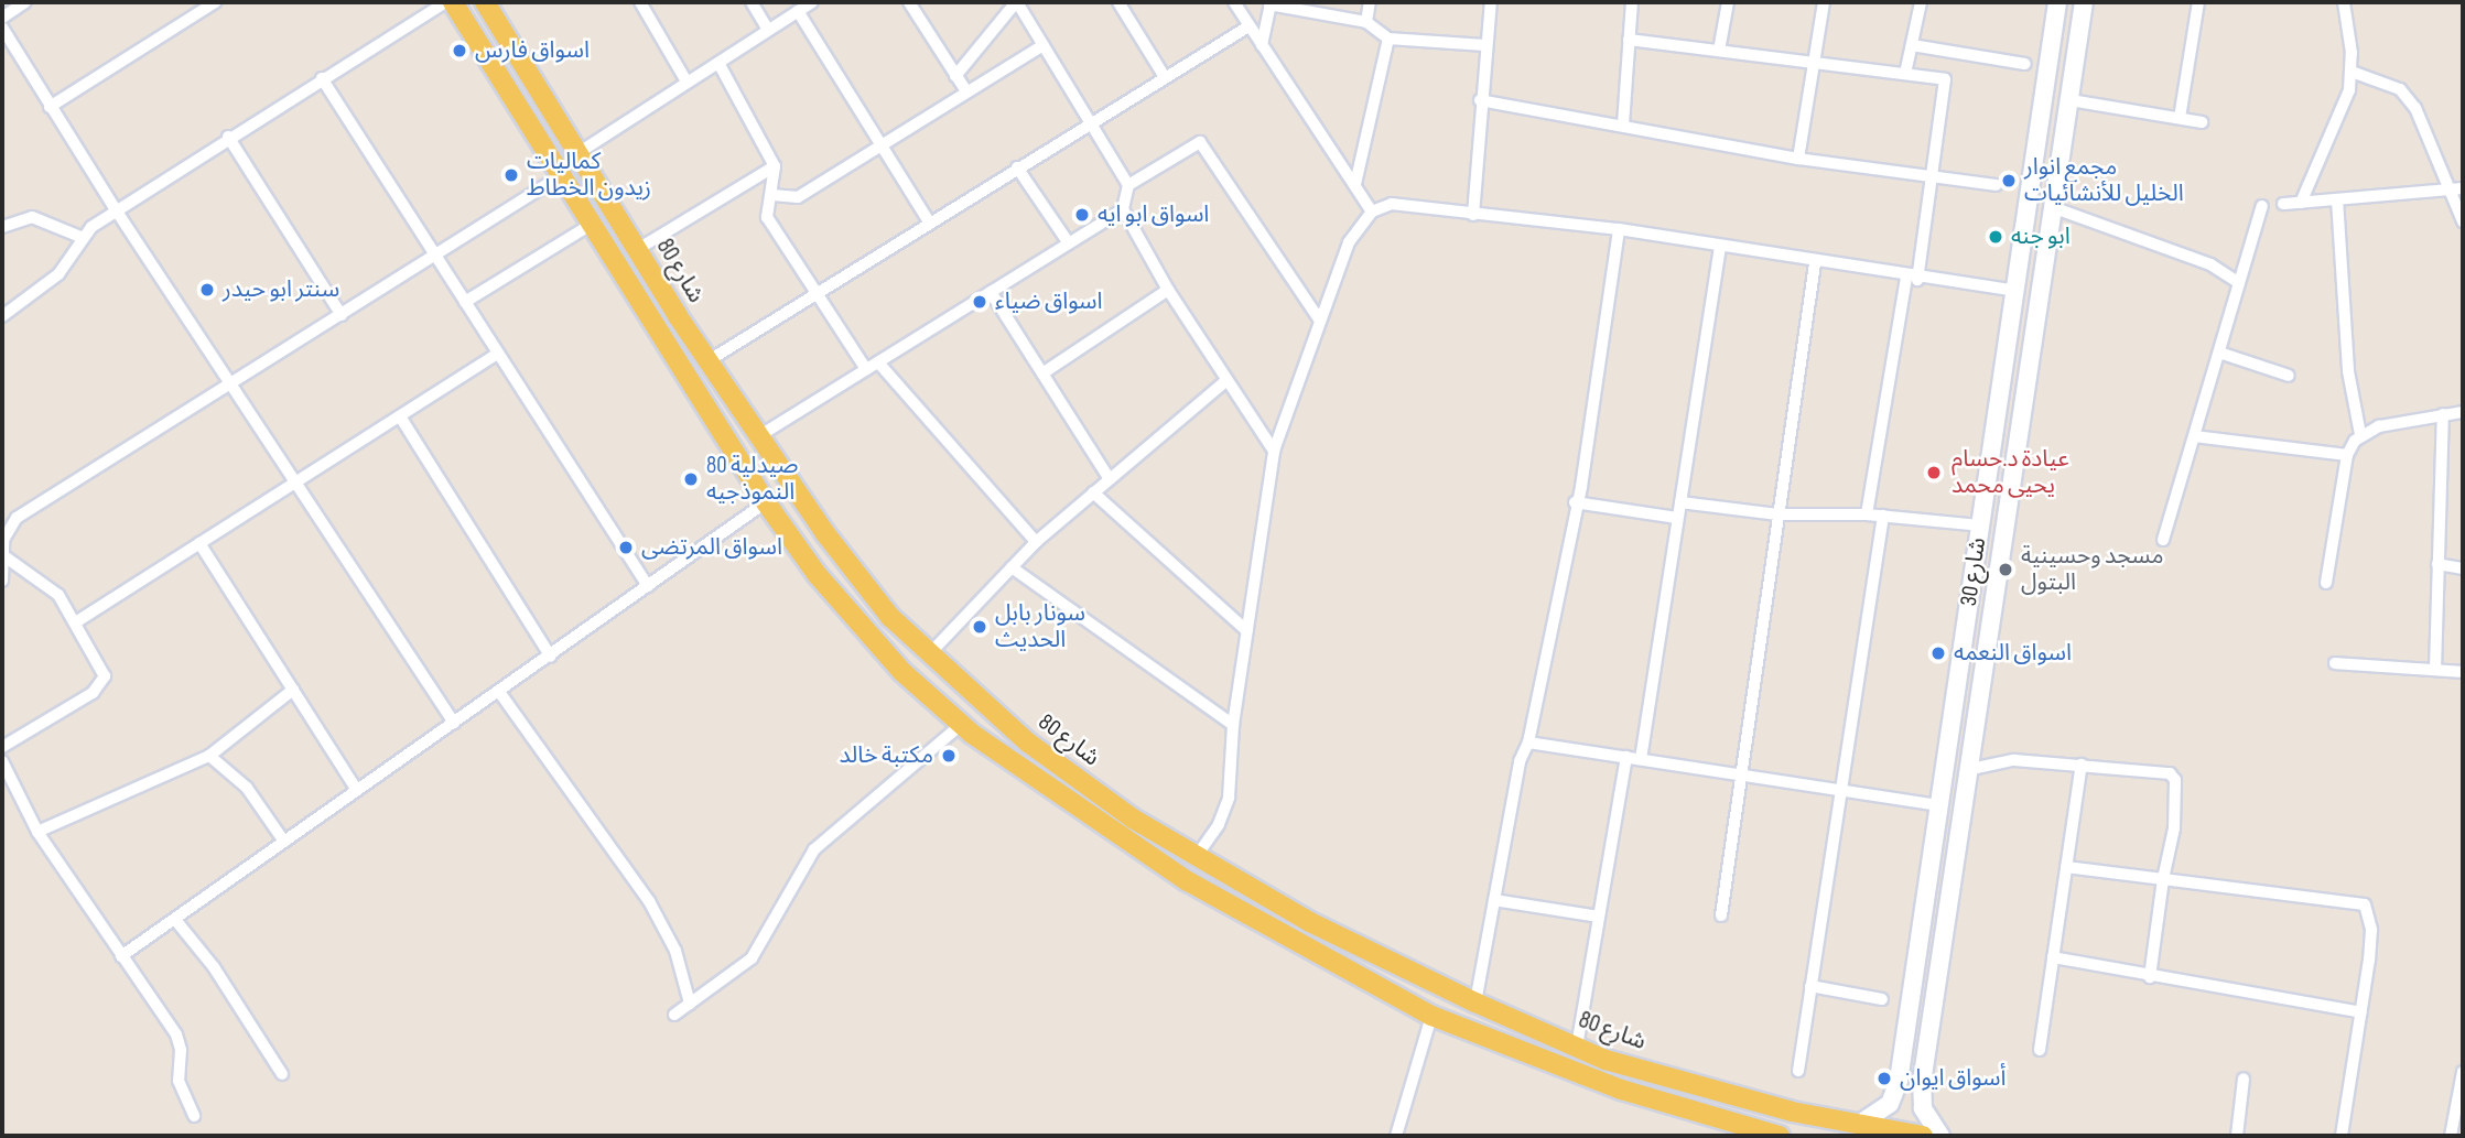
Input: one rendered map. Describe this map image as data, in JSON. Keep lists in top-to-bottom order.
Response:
{
  "streets": {
    "main road": ["شارع 80"],
    "street": ["شارع 30"]
  },
  "places": [
    "اسواق فارس",
    "كماليات زيدون الخطاط",
    "مجمع انوار الخليل للأنشائيات",
    "اسواق ابو ايه",
    "ابو جنه",
    "سنتر ابو حيدر",
    "اسواق ضياء",
    "عيادة د.حسام يحيى محمد",
    "صيدلية 80 النموذجيه",
    "اسواق المرتضى",
    "مسجد وحسينية البتول",
    "سونار بابل الحديث",
    "اسواق النعمه",
    "مكتبة خالد",
    "أسواق ايوان"
  ]
}
